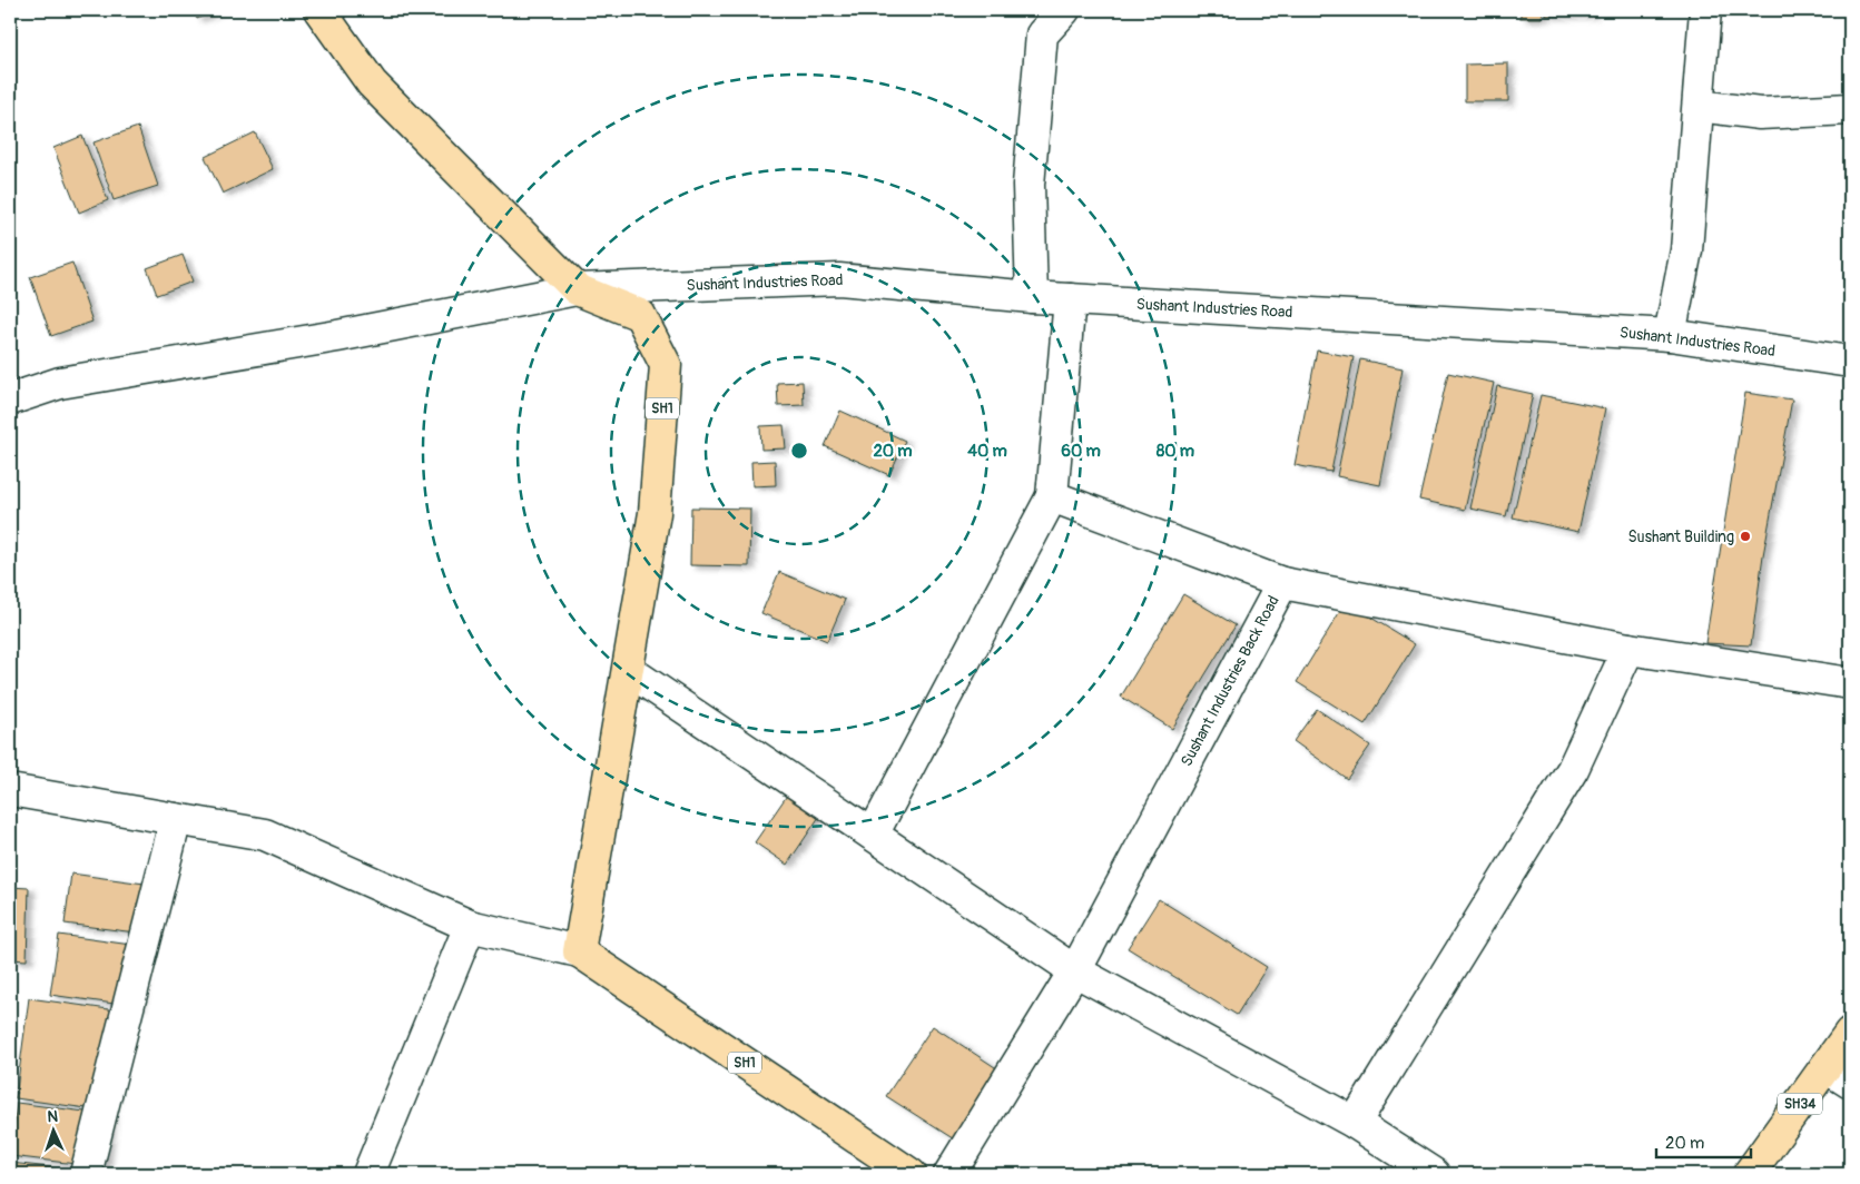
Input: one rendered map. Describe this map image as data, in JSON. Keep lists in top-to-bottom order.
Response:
{
  "streets": {
    "main road": ["SH1", "SH34"],
    "street": ["Sushant Industries Road", "Sushant Industries Back Road"]
  },
  "crossings": [
    ["Sushant Industries Road", "SH1"]
  ],
  "places": ["Sushant Building"],
  "scale_bar": "20 m",
  "north": "top",
  "rings": [
    "20 m",
    "40 m",
    "60 m",
    "80 m"
  ]
}
